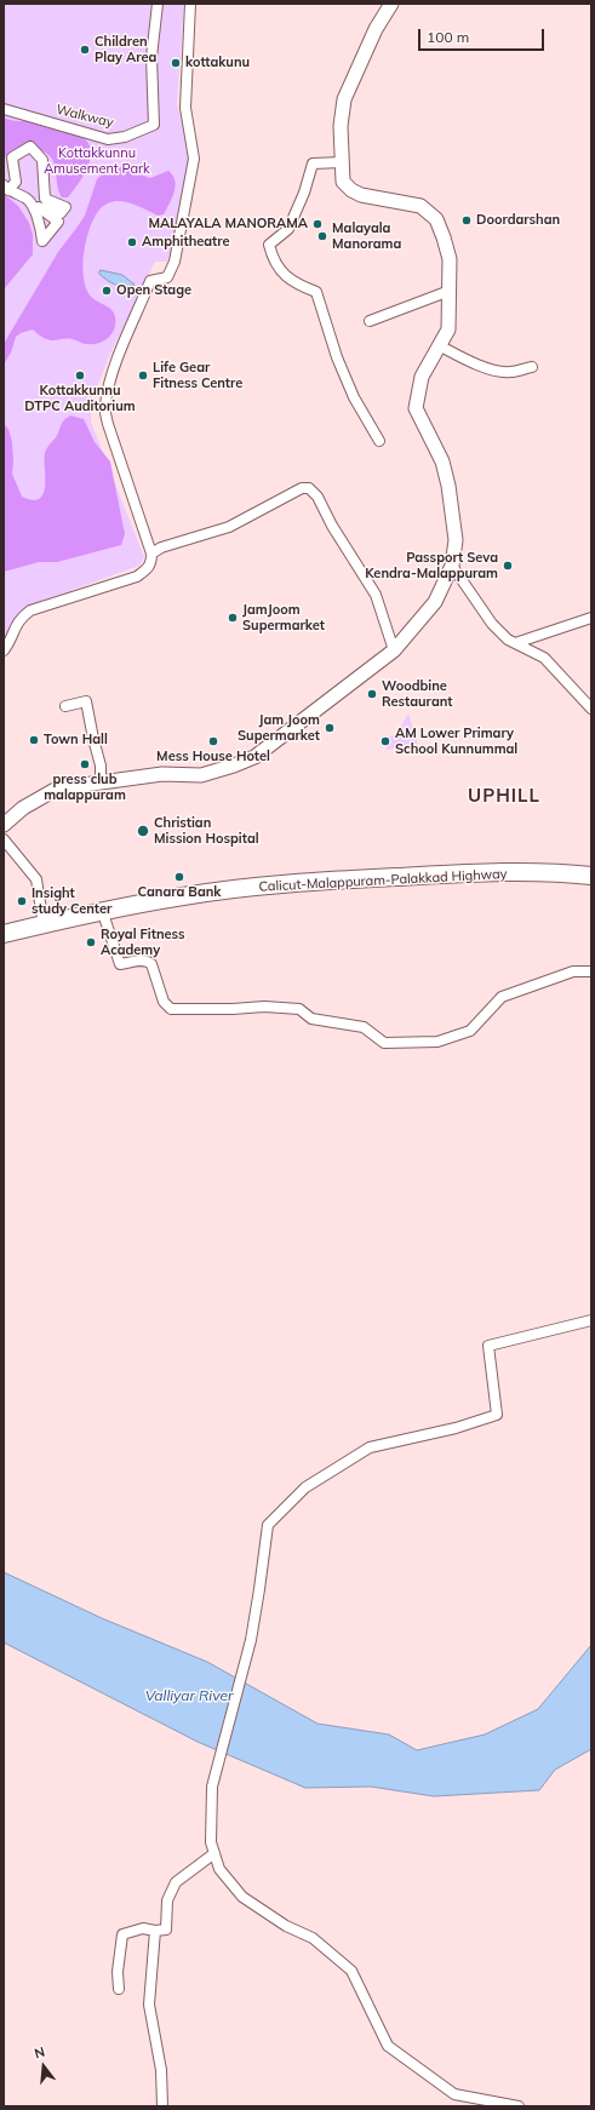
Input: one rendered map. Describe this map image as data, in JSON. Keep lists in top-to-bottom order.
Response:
{
  "streets": {
    "highway": ["Calicut-Malappuram-Palakkad Highway"],
    "street": ["Walkway"]
  },
  "districts": ["UPHILL"],
  "water": ["Valliyar River"],
  "parks": ["Kottakkunnu Amusement Park"],
  "places": [
    "Children Play Area",
    "kottakunu",
    "Doordarshan",
    "MALAYALA MANORAMA",
    "Malayala Manorama",
    "Amphitheatre",
    "Open Stage",
    "Kottakkunnu DTPC Auditorium",
    "Life Gear Fitness Centre",
    "Passport Seva Kendra-Malappuram",
    "JamJoom Supermarket",
    "Woodbine Restaurant",
    "Jam Joom Supermarket",
    "Town Hall",
    "Mess House Hotel",
    "AM Lower Primary School Kunnummal",
    "press club malappuram",
    "Christian Mission Hospital",
    "Canara Bank",
    "Insight study Center",
    "Royal Fitness Academy"
  ],
  "scale_bar": "100 m",
  "north": "top"
}
